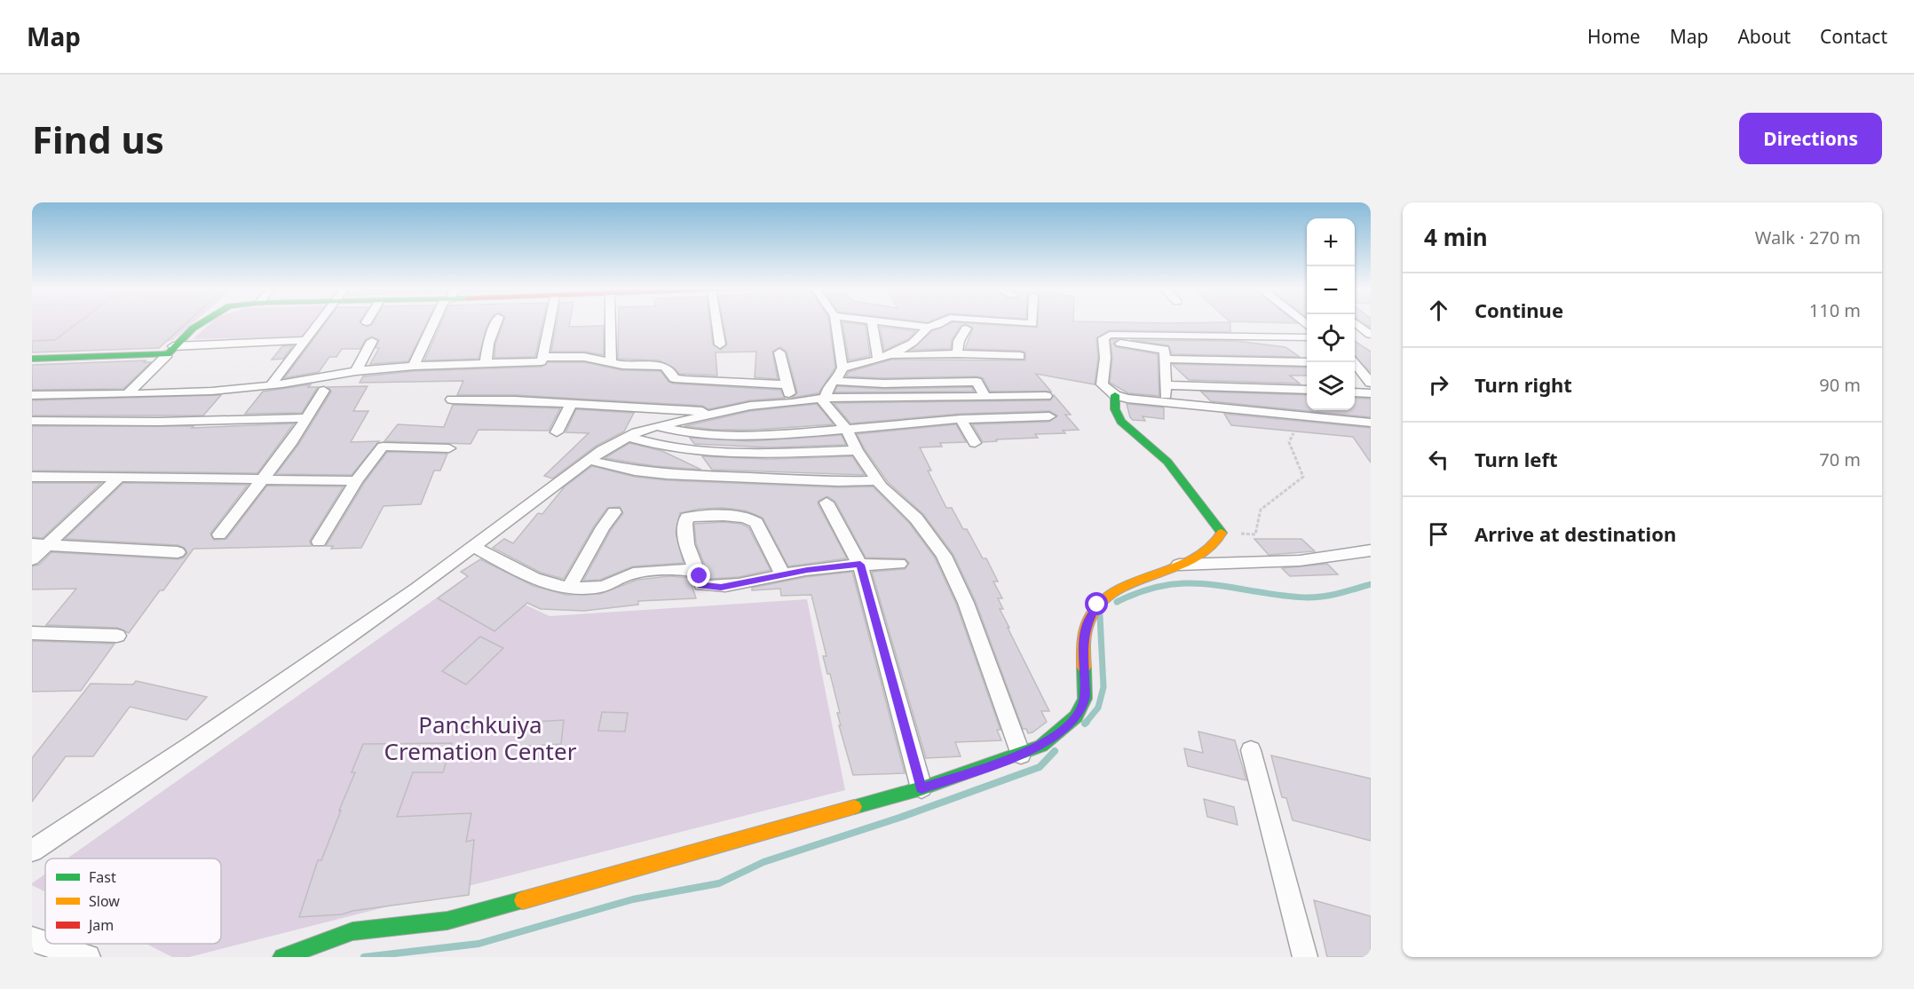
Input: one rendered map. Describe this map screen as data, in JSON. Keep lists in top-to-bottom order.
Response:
{
  "parks": ["Panchkuiya Cremation Center"],
  "legend": ["Fast", "Slow", "Jam"],
  "page": {
    "header": "Map",
    "nav": [
      "Home",
      "Map",
      "About",
      "Contact"
    ],
    "buttons": "Directions",
    "title": "Find us",
    "heading": ["4 min", "Walk · 270 m"],
    "map_buttons": ["+", "−"],
    "list": [
      ["Continue", "110 m"],
      ["Turn right", "90 m"],
      ["Turn left", "70 m"],
      "Arrive at destination"
    ]
  }
}
